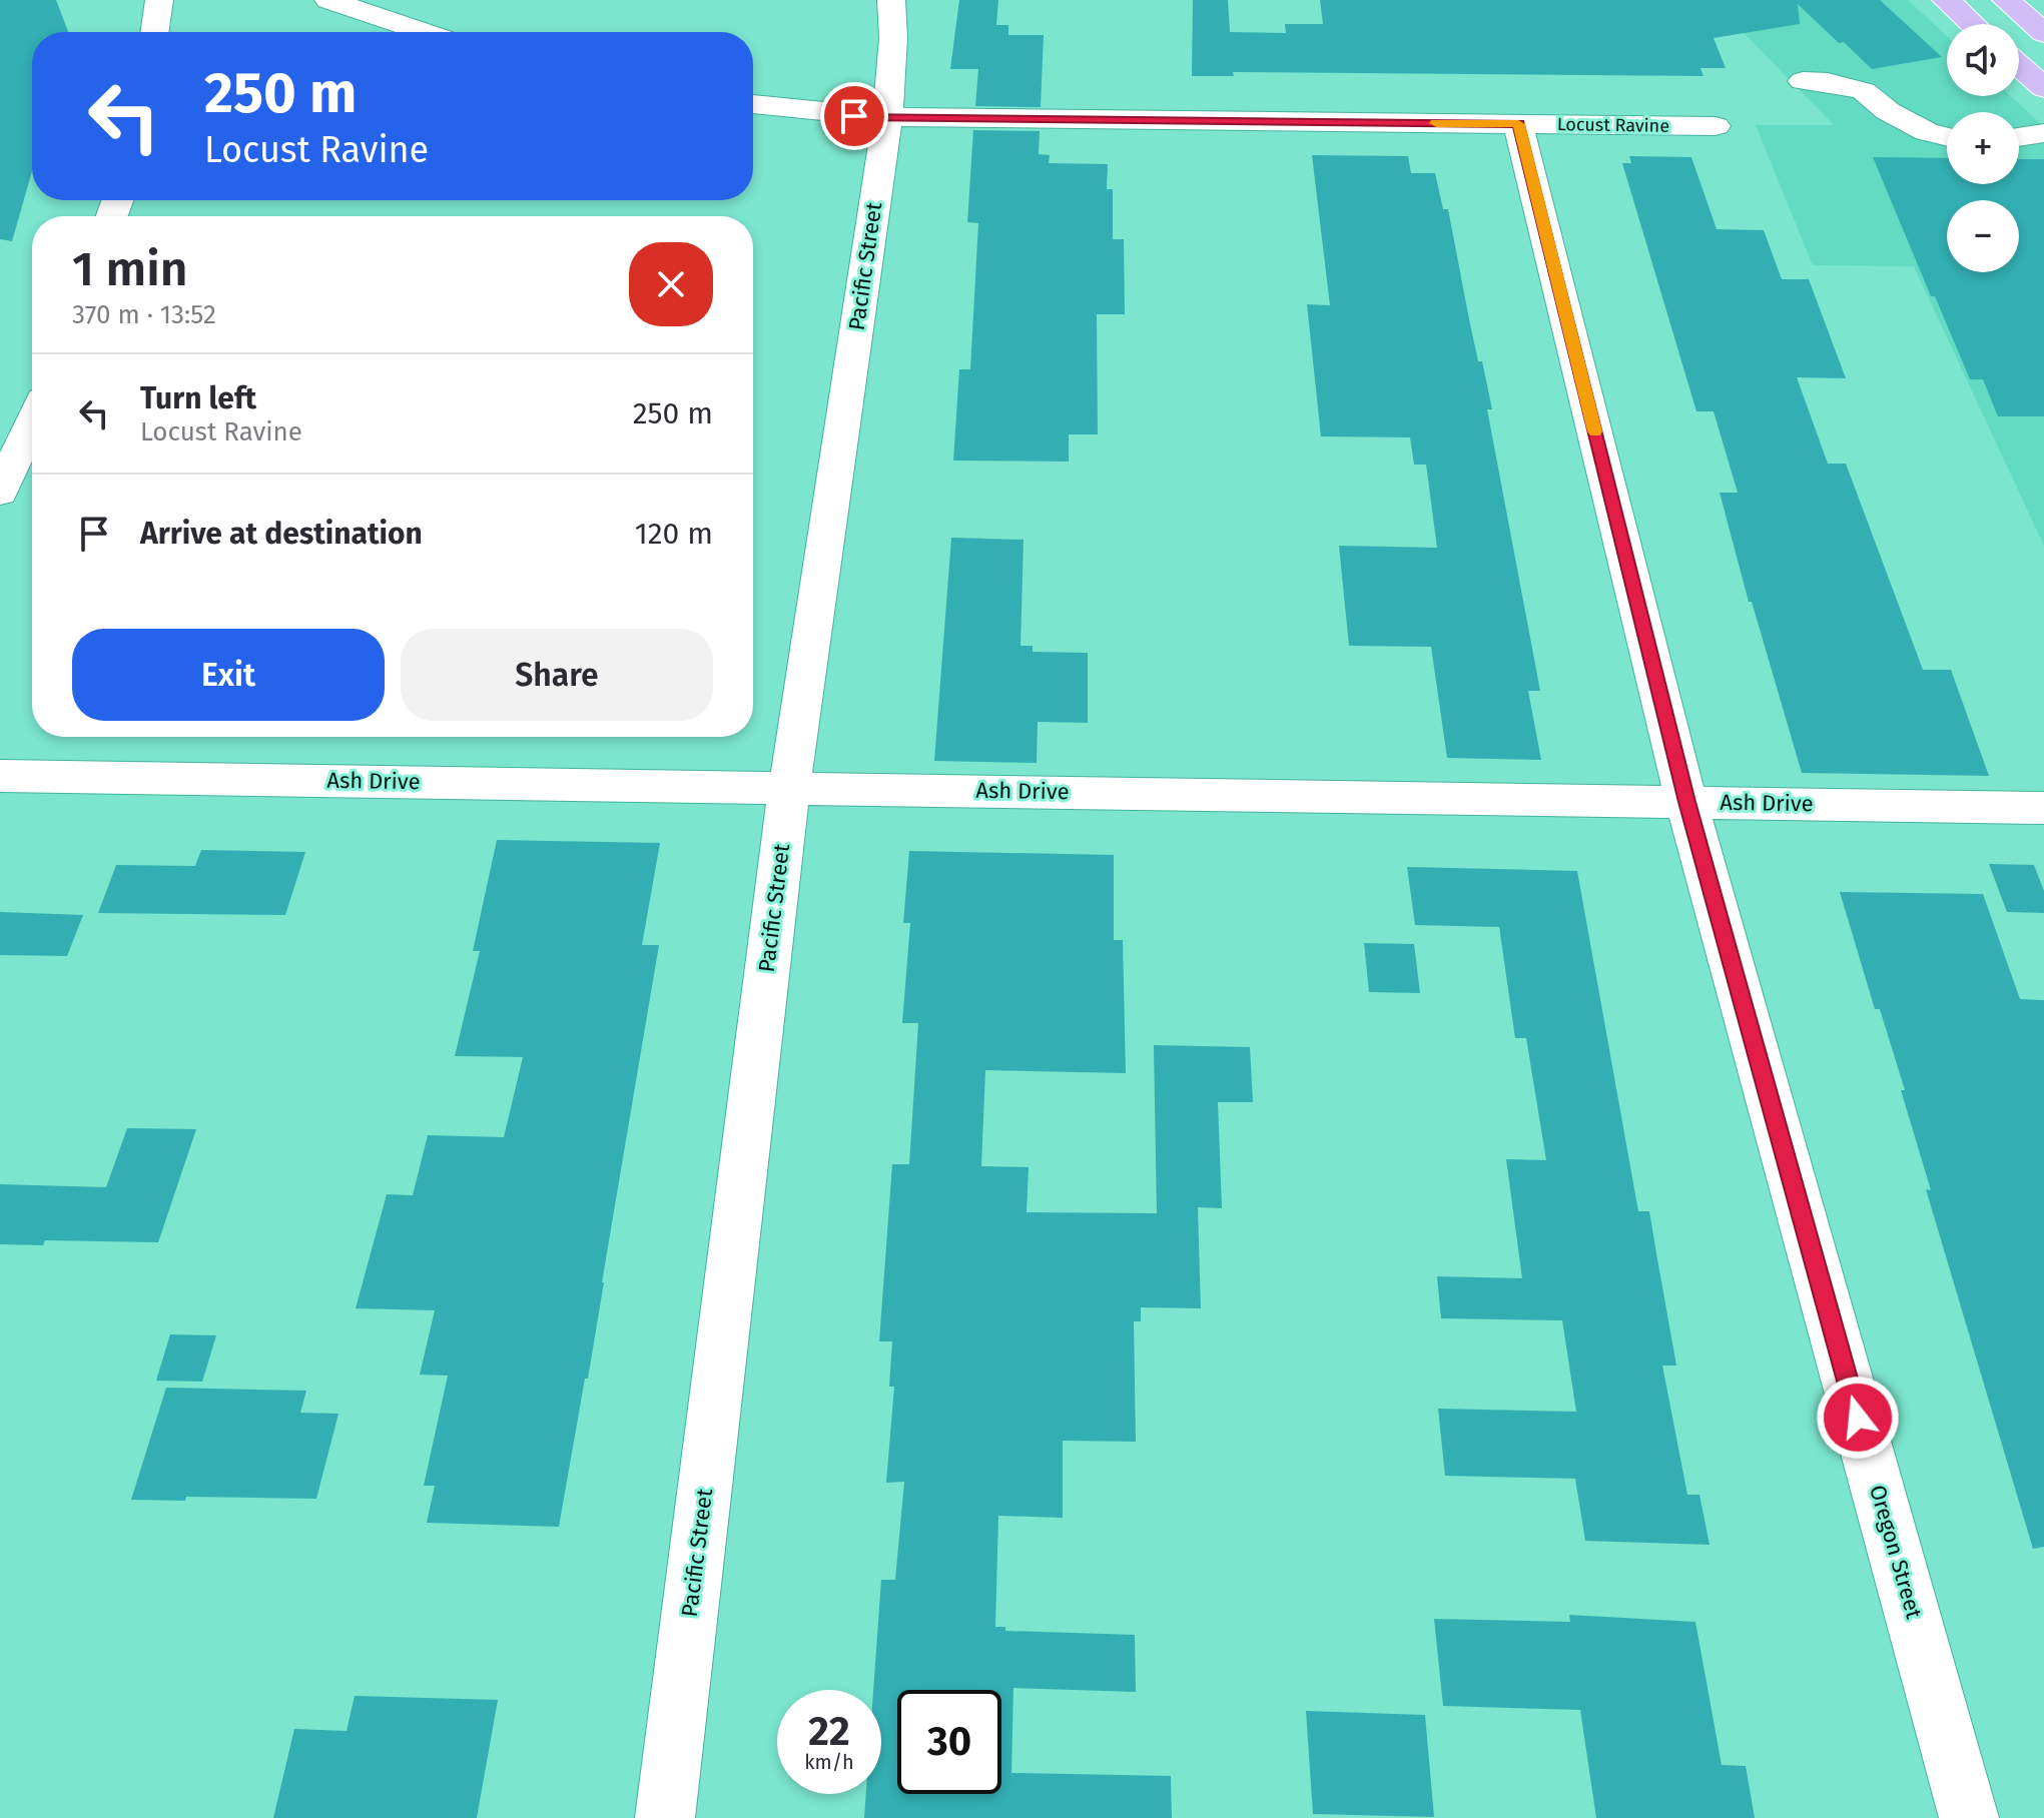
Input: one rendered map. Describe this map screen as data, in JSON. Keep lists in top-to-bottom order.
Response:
{
  "streets": {
    "street": [
      "Locust Ravine",
      "Pacific Street",
      "Ash Drive",
      "Oregon Street"
    ]
  },
  "crossings": [
    ["Locust Ravine", "Pacific Street"],
    ["Locust Ravine", "Oregon Street"],
    ["Pacific Street", "Ash Drive"],
    ["Ash Drive", "Oregon Street"]
  ],
  "page": {
    "map_buttons": ["+", "−"],
    "turn": ["250 m", "Locust Ravine"],
    "heading": ["1 min", "370 m · 13:52"],
    "list": [
      {
        "name": "Turn left",
        "note": "Locust Ravine",
        "value": "250 m"
      },
      {
        "name": "Arrive at destination",
        "value": "120 m"
      }
    ],
    "buttons": ["Exit", "Share"],
    "speed": "22 km/h",
    "limit": "30"
  }
}
